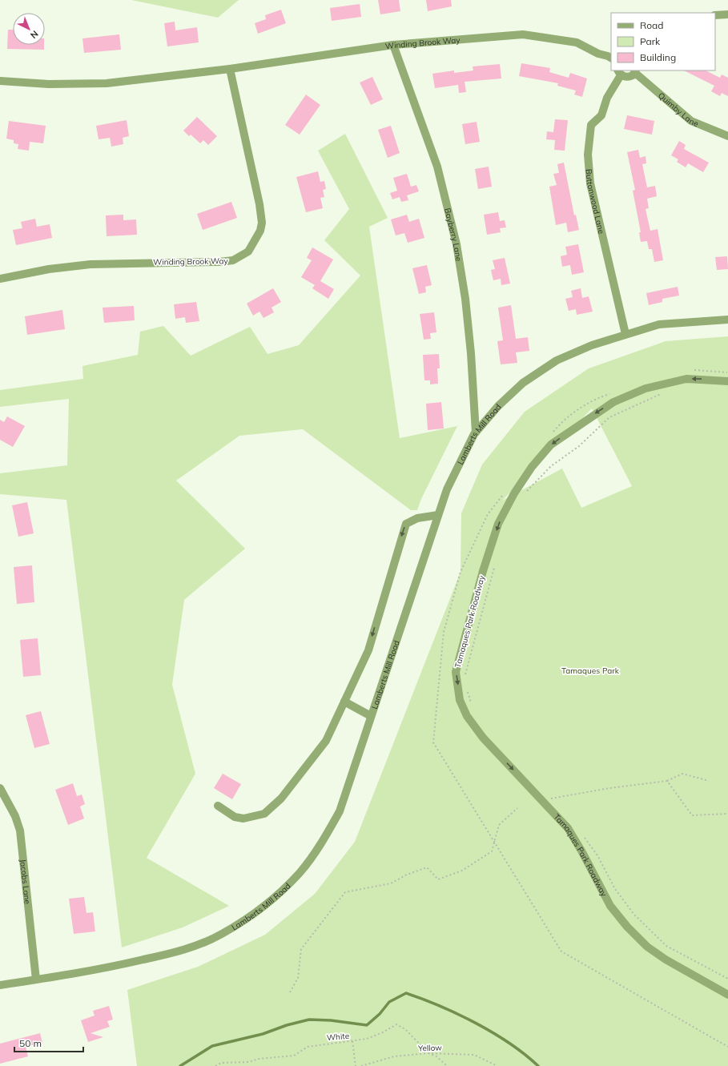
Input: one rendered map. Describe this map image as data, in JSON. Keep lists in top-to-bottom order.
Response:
{
  "streets": {
    "street": [
      "Winding Brook Way",
      "Quimby Lane",
      "Buttonwood Lane",
      "Bayberry Lane",
      "Lamberts Mill Road",
      "Tamaques Park Roadway",
      "Jacobs Lane"
    ],
    "path": ["White", "Yellow"]
  },
  "crossings": [
    ["Winding Brook Way", "Bayberry Lane"],
    ["Buttonwood Lane", "Lamberts Mill Road"],
    ["Bayberry Lane", "Lamberts Mill Road"],
    ["Lamberts Mill Road", "Jacobs Lane"],
    ["White", "Yellow"]
  ],
  "parks": ["Tamaques Park"],
  "legend": ["Road", "Park", "Building"],
  "scale_bar": "50 m",
  "north": "bottom right"
}
